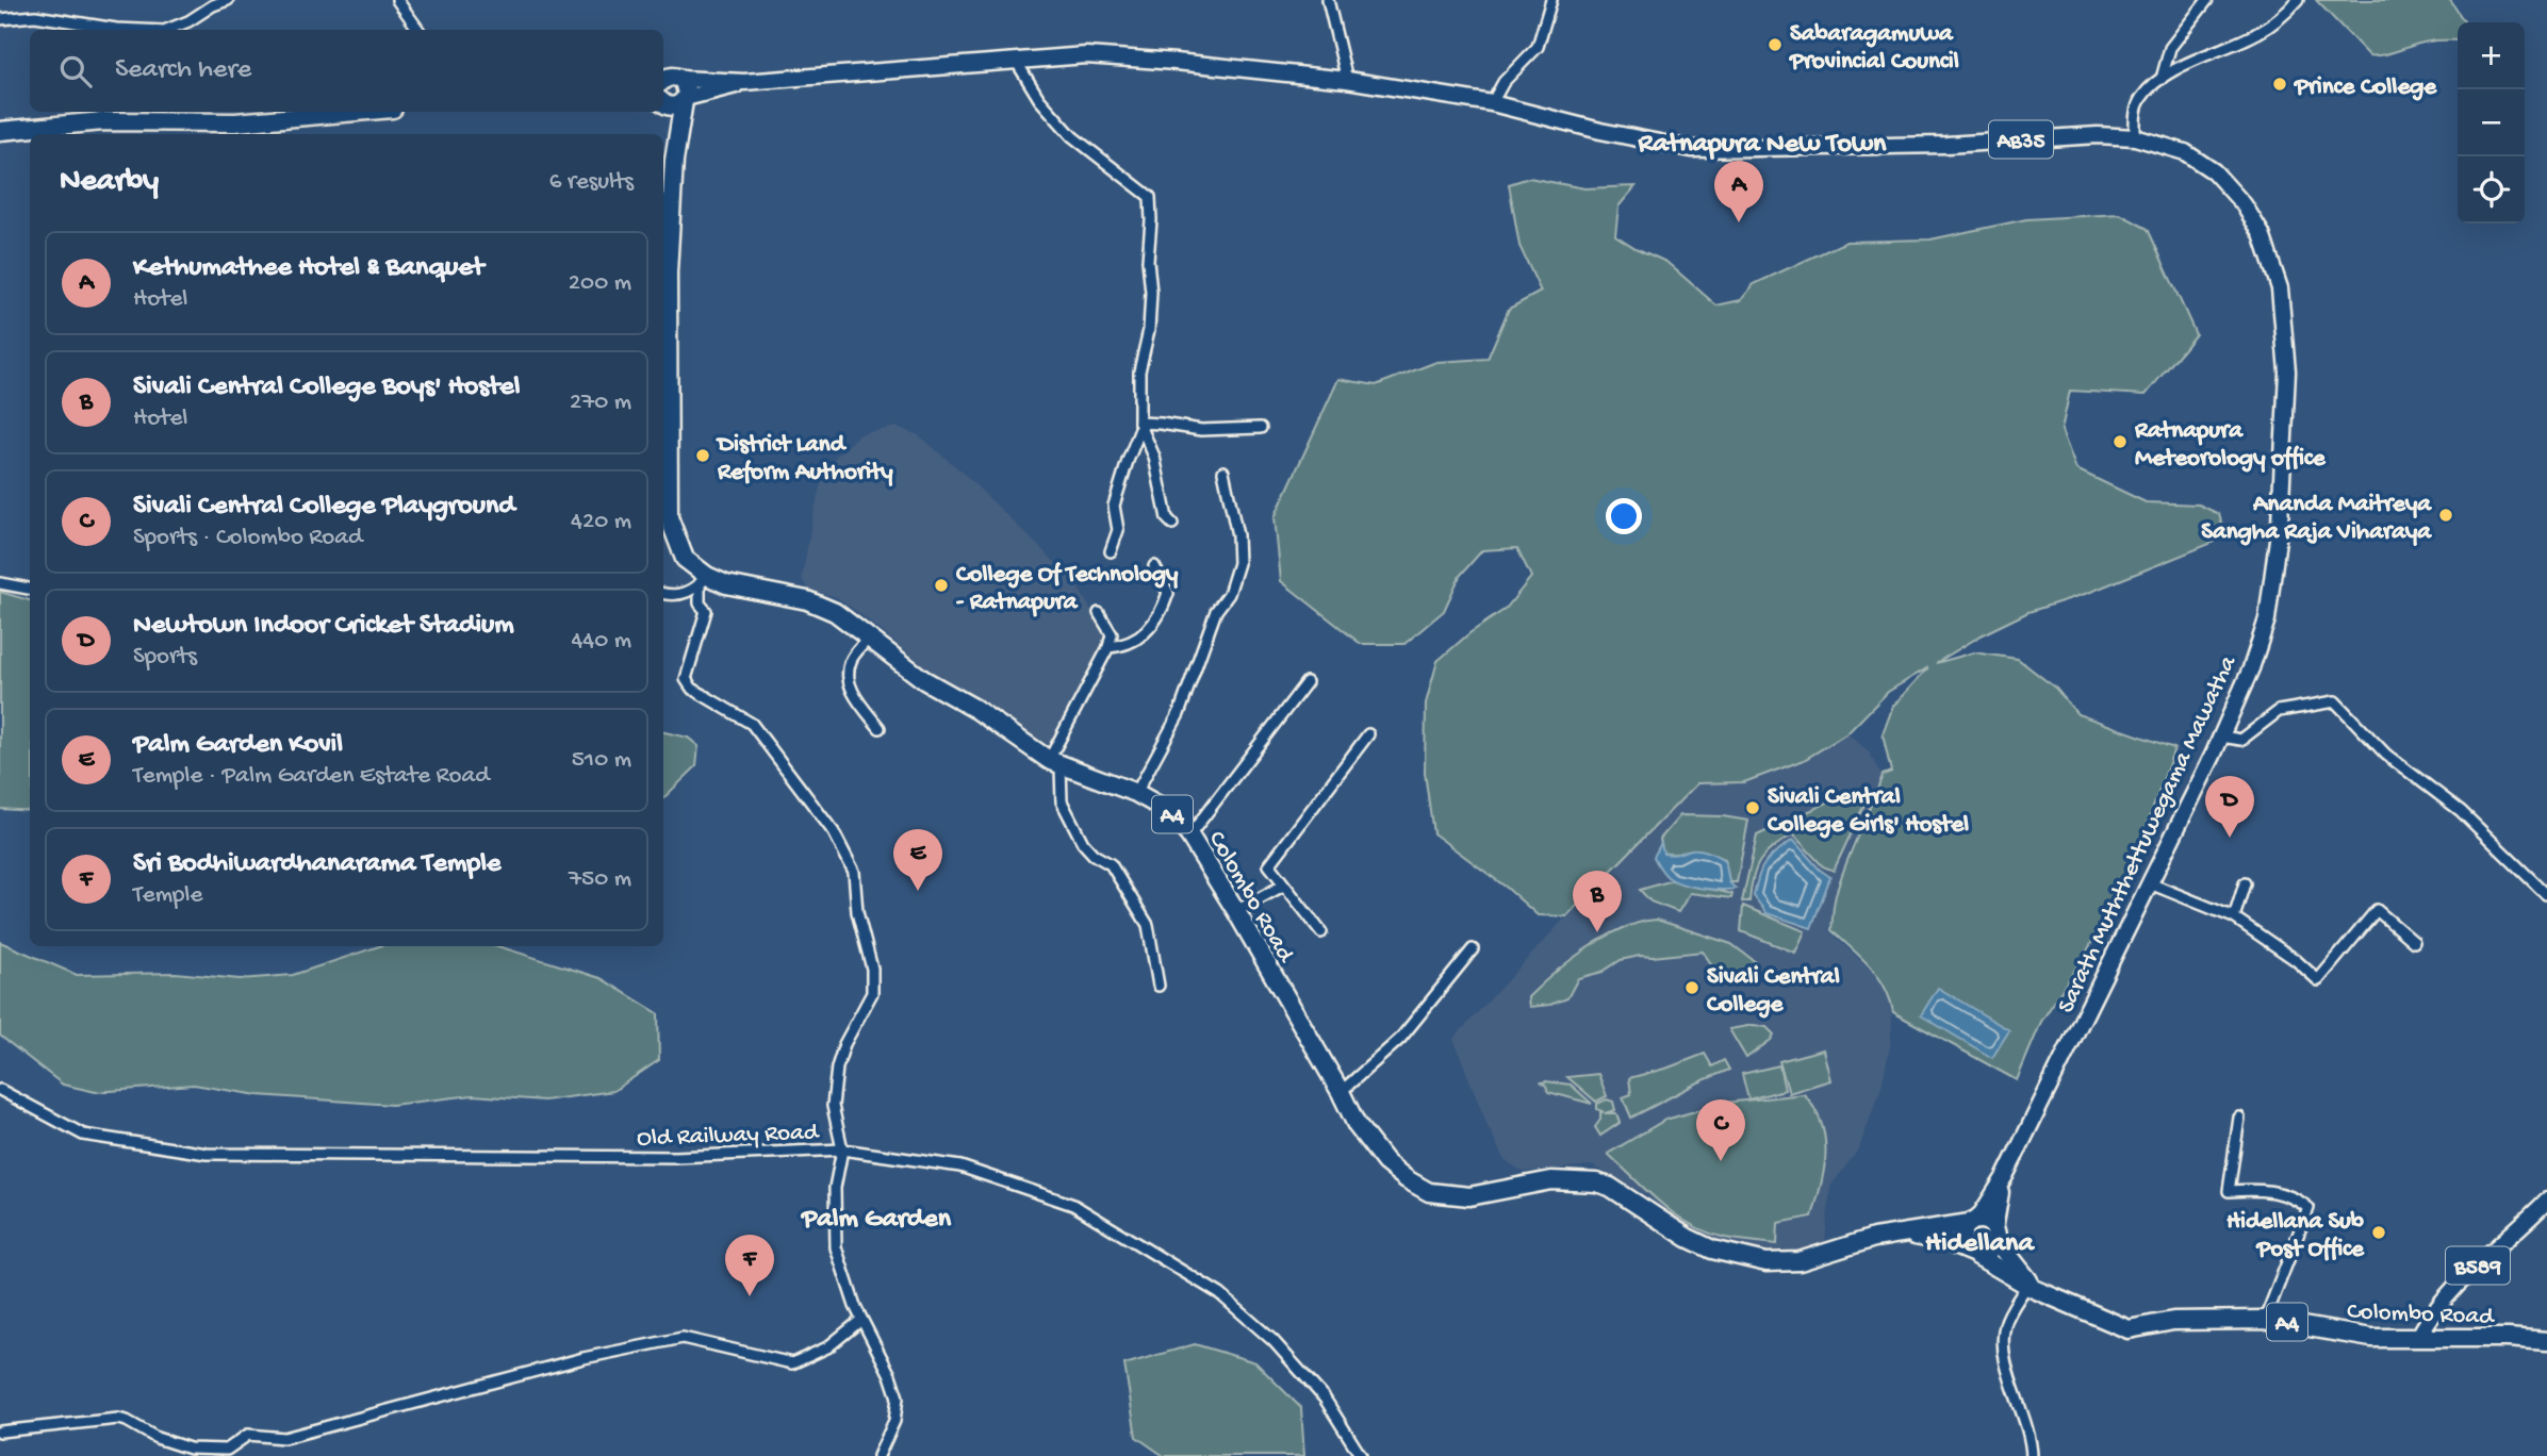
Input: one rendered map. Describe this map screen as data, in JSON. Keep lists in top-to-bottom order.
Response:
{
  "streets": {
    "highway": ["A4", "Colombo Road"],
    "main road": ["AB35", "Sarath Muththettuwegama Mawatha", "B589"],
    "street": ["Old Railway Road"]
  },
  "crossings": [
    ["Colombo Road", "B589"]
  ],
  "districts": ["Ratnapura New Town", "Palm Garden", "Hidellana"],
  "places": [
    "Sabaragamuwa Provincial Council",
    "Prince College",
    "Ratnapura Meteorology office",
    "District Land Reform Authority",
    "Ananda Maitreya Sangha Raja Viharaya",
    "College Of Technology - Ratnapura",
    "Sivali Central College Girls' Hostel",
    "Sivali Central College",
    "Hidellana Sub Post Office"
  ],
  "page": {
    "map_buttons": ["+", "−"],
    "search": "Search here",
    "heading": ["Nearby", "6 results"],
    "pins": [
      "A",
      "D",
      "E",
      "B",
      "C",
      "F"
    ],
    "list": [
      {
        "mark": "A",
        "name": "Kethumathee Hotel & Banquet",
        "note": "Hotel",
        "value": "200 m"
      },
      {
        "mark": "B",
        "name": "Sivali Central College Boys' Hostel",
        "note": "Hotel",
        "value": "270 m"
      },
      {
        "mark": "C",
        "name": "Sivali Central College Playground",
        "note": "Sports · Colombo Road",
        "value": "420 m"
      },
      {
        "mark": "D",
        "name": "Newtown Indoor Cricket Stadium",
        "note": "Sports",
        "value": "440 m"
      },
      {
        "mark": "E",
        "name": "Palm Garden Kovil",
        "note": "Temple · Palm Garden Estate Road",
        "value": "510 m"
      },
      {
        "mark": "F",
        "name": "Sri Bodhiwardhanarama Temple",
        "note": "Temple",
        "value": "750 m"
      }
    ]
  }
}
